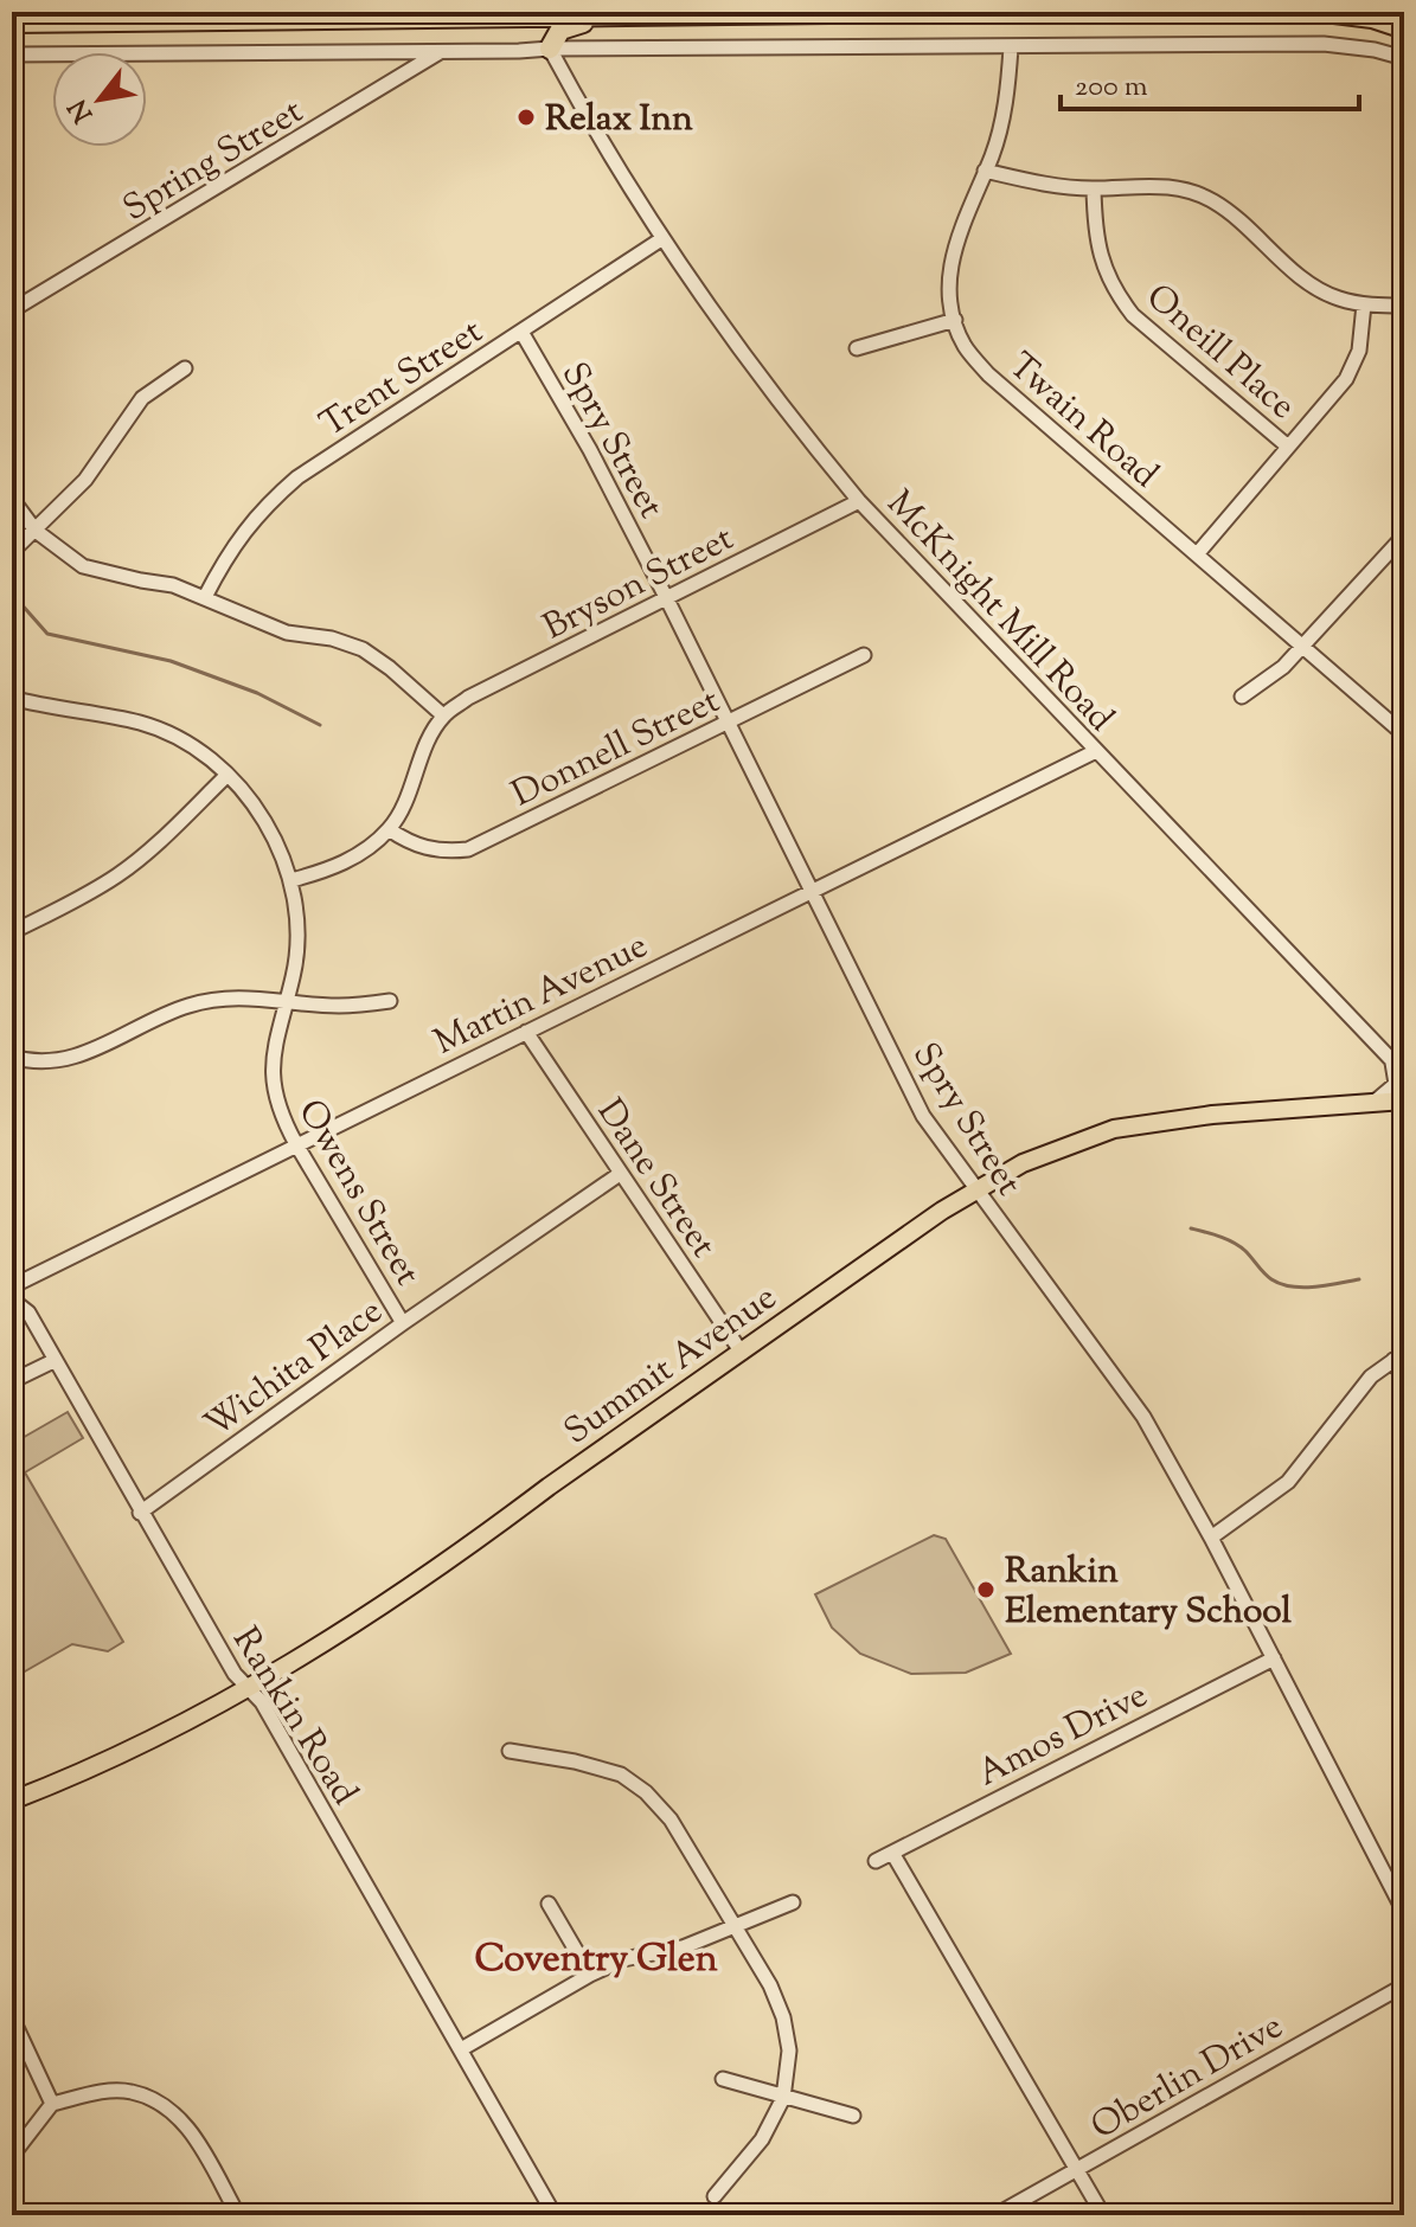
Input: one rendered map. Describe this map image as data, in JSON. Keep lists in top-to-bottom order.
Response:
{
  "streets": {
    "main road": ["Summit Avenue"],
    "street": [
      "Spring Street",
      "Oneill Place",
      "Trent Street",
      "Twain Road",
      "Spry Street",
      "Bryson Street",
      "McKnight Mill Road",
      "Donnell Street",
      "Martin Avenue",
      "Dane Street",
      "Owens Street",
      "Wichita Place",
      "Rankin Road",
      "Amos Drive",
      "Oberlin Drive"
    ]
  },
  "crossings": [
    ["Trent Street", "Spry Street"],
    ["Trent Street", "McKnight Mill Road"],
    ["Spry Street", "Bryson Street"],
    ["Spry Street", "Donnell Street"],
    ["Spry Street", "Martin Avenue"],
    ["Spry Street", "Summit Avenue"],
    ["Spry Street", "Amos Drive"],
    ["Bryson Street", "McKnight Mill Road"],
    ["McKnight Mill Road", "Martin Avenue"],
    ["Martin Avenue", "Dane Street"],
    ["Martin Avenue", "Owens Street"],
    ["Dane Street", "Summit Avenue"],
    ["Dane Street", "Wichita Place"],
    ["Owens Street", "Wichita Place"],
    ["Summit Avenue", "Rankin Road"],
    ["Wichita Place", "Rankin Road"]
  ],
  "districts": ["Coventry Glen"],
  "places": ["Relax Inn", "Rankin Elementary School"],
  "scale_bar": "200 m",
  "north": "bottom left"
}
